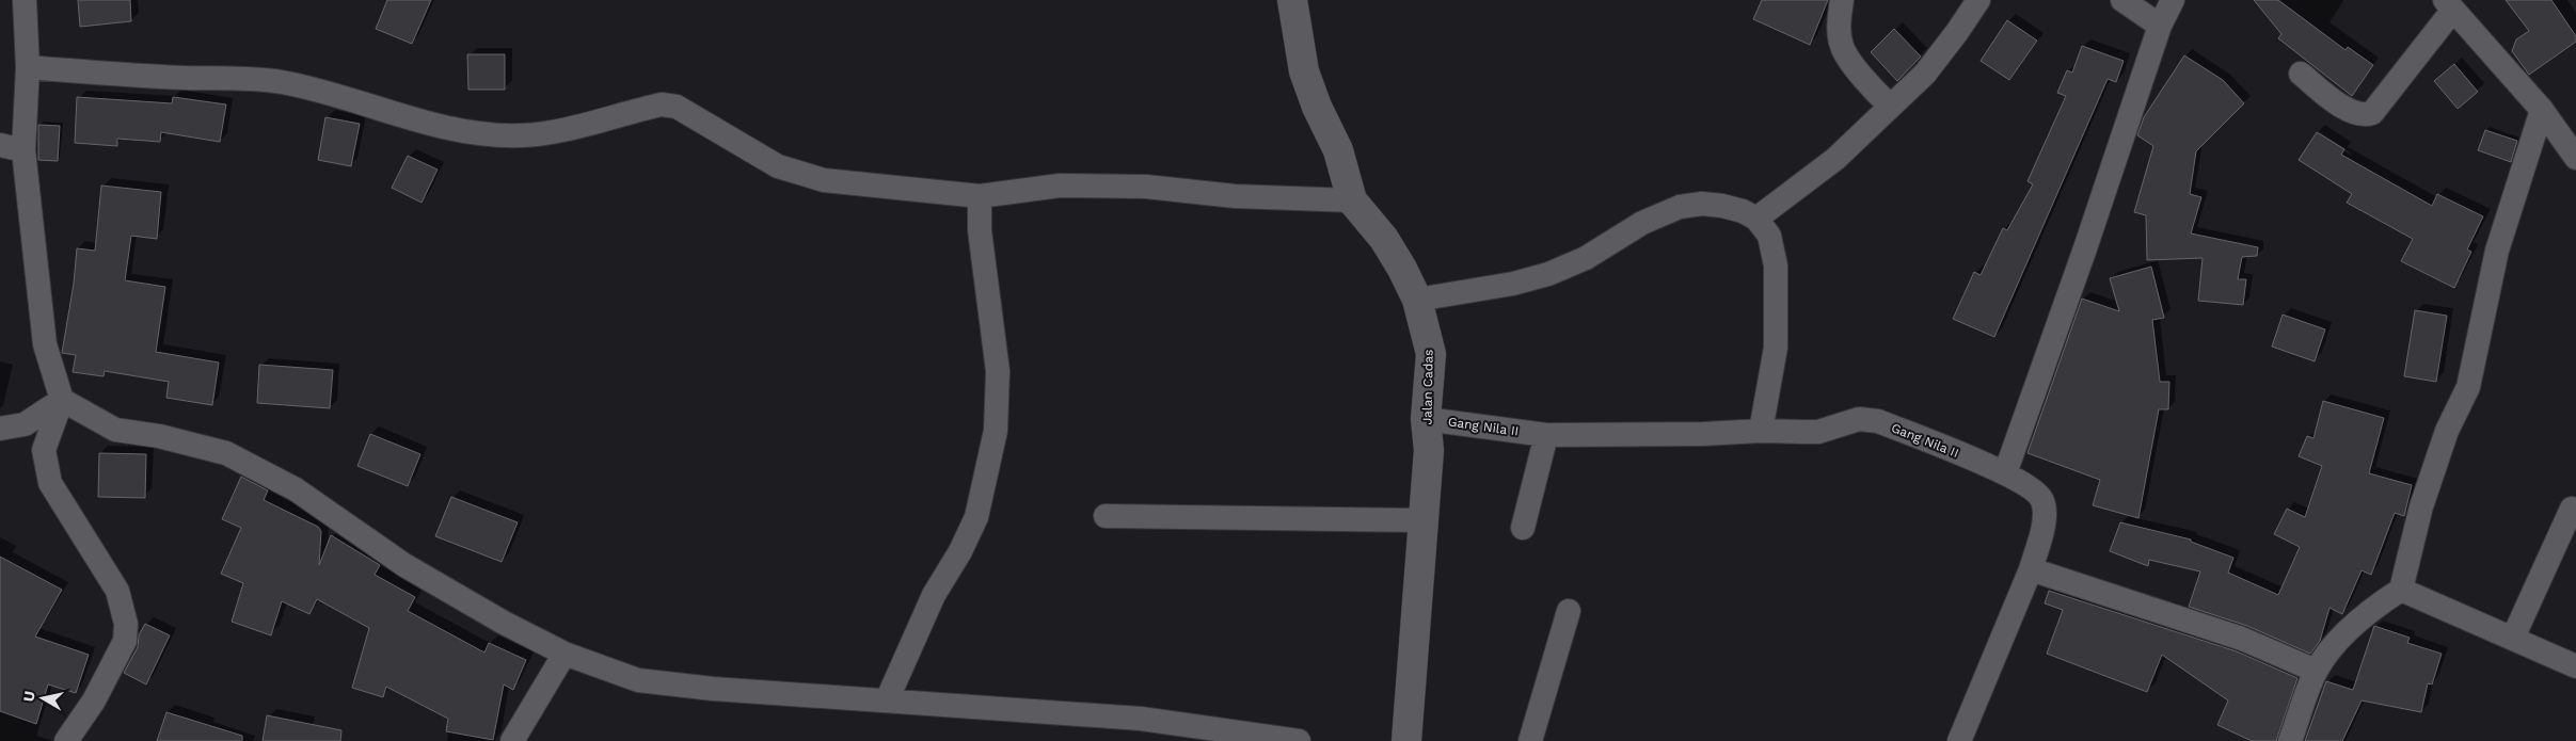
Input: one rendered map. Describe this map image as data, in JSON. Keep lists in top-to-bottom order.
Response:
{
  "streets": {
    "street": ["Jalan Cadas", "Gang Nila II"]
  },
  "crossings": [
    ["Jalan Cadas", "Gang Nila II"]
  ],
  "north": "left"
}
